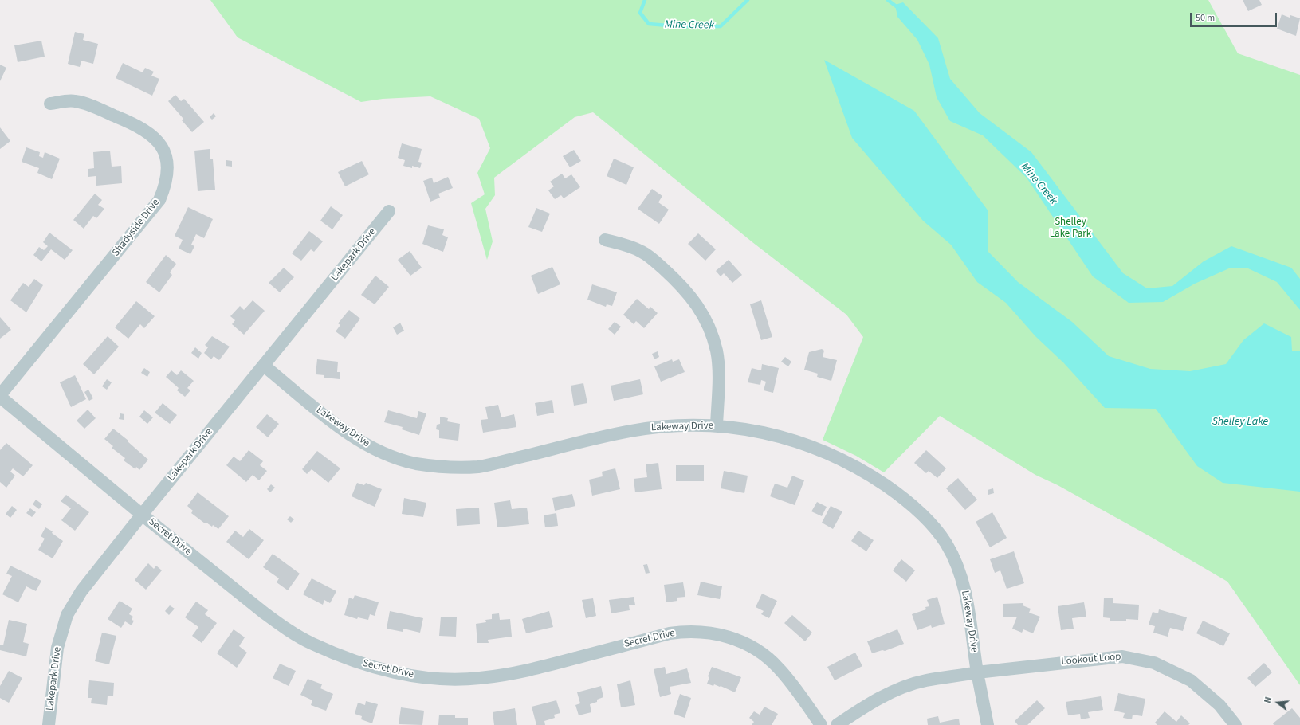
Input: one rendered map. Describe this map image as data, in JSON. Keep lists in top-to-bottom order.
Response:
{
  "streets": {
    "street": [
      "Shadyside Drive",
      "Lakepark Drive",
      "Lakeway Drive",
      "Secret Drive",
      "Lookout Loop"
    ]
  },
  "crossings": [
    ["Shadyside Drive", "Secret Drive"],
    ["Lakepark Drive", "Lakeway Drive"],
    ["Lakepark Drive", "Secret Drive"],
    ["Lakeway Drive", "Lookout Loop"]
  ],
  "water": ["Mine Creek", "Shelley Lake"],
  "parks": ["Shelley Lake Park"],
  "scale_bar": "50 m",
  "north": "left"
}
